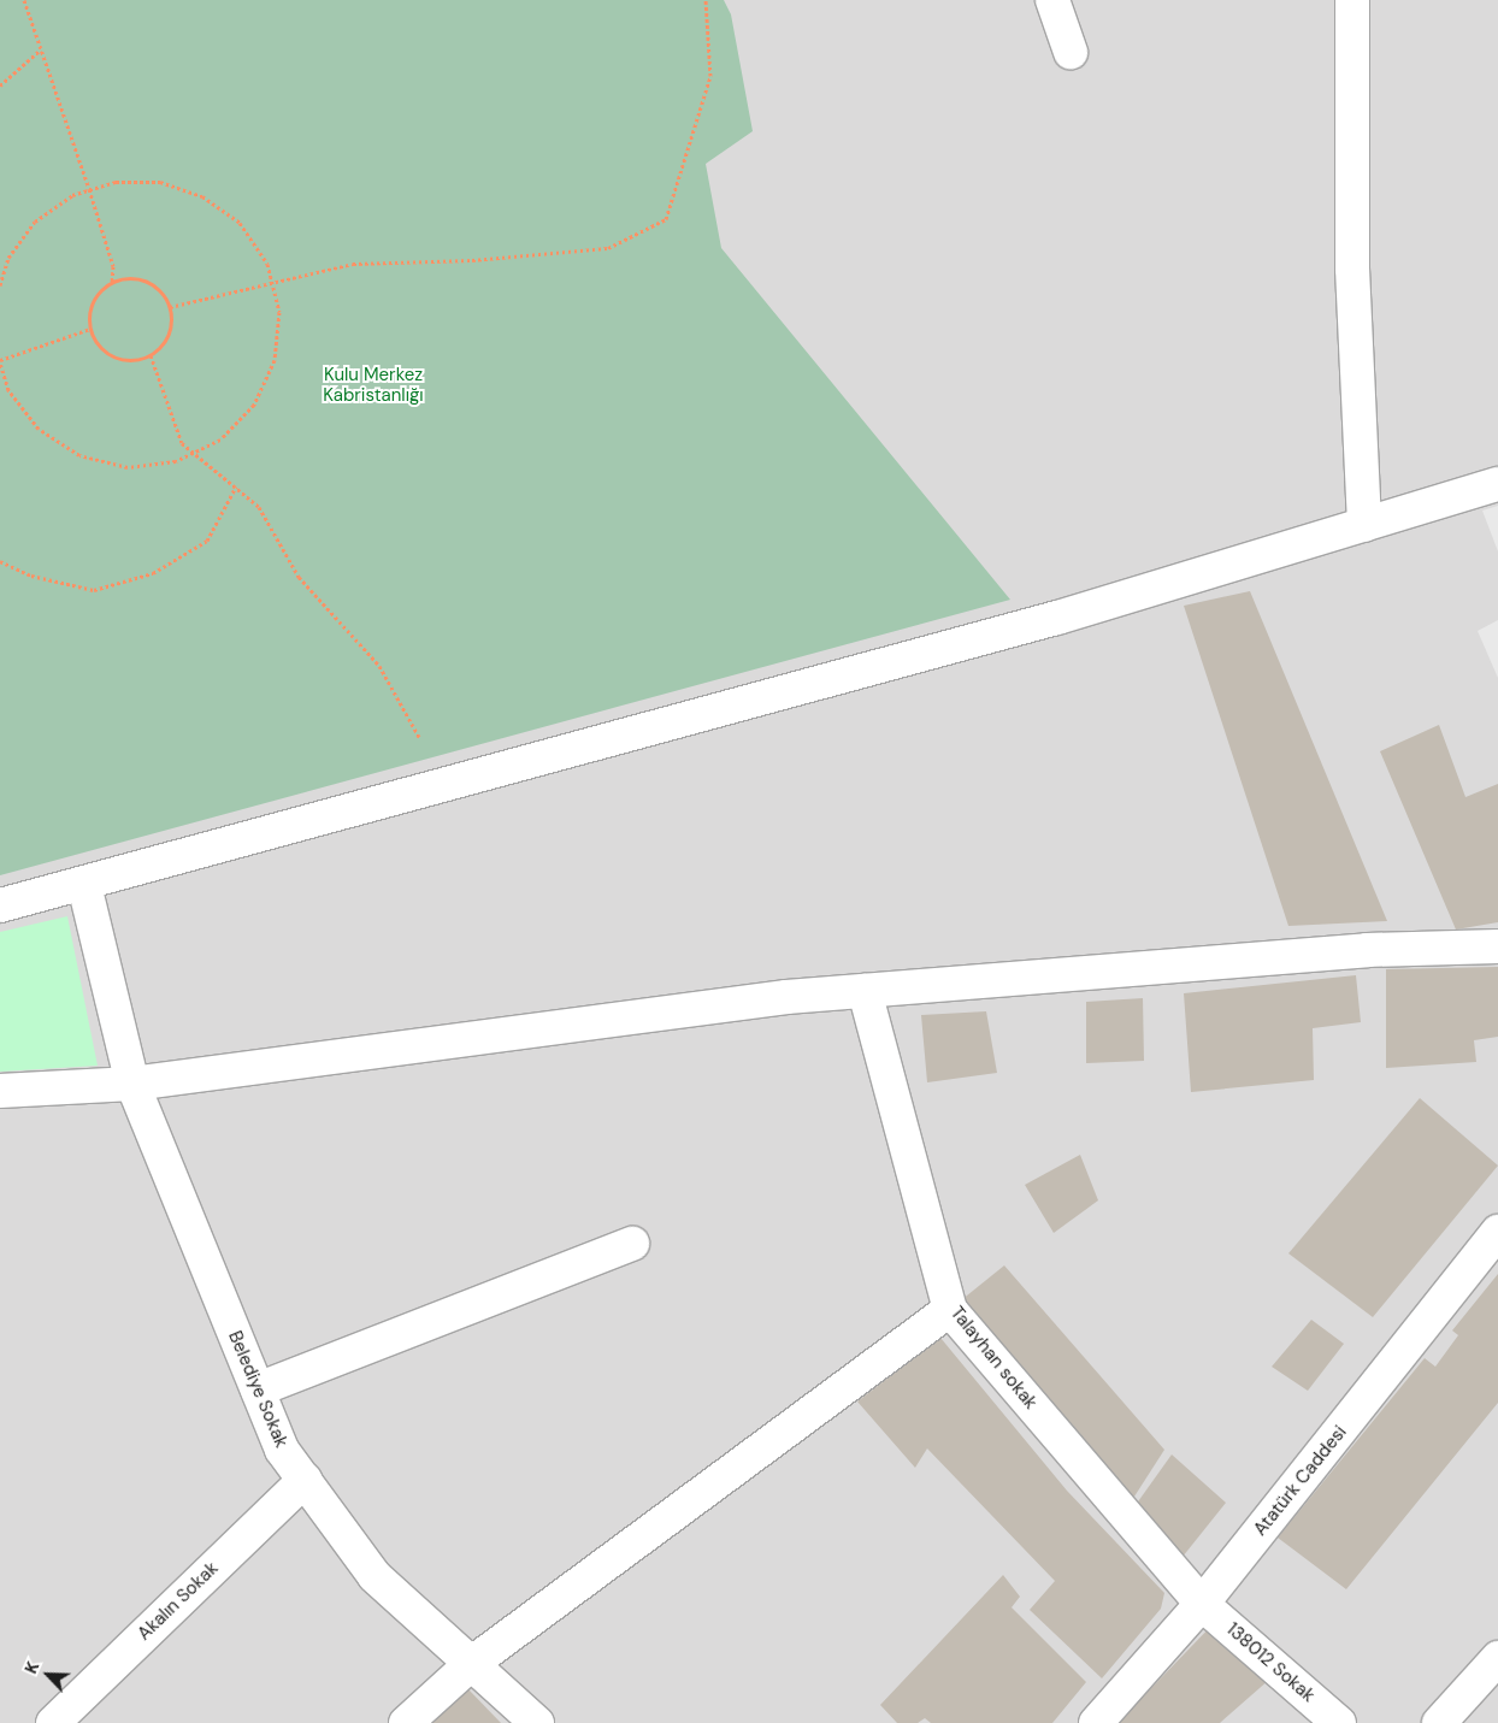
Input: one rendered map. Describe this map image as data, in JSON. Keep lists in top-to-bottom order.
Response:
{
  "streets": {
    "street": [
      "Talayhan sokak",
      "Belediye Sokak",
      "Atatürk Caddesi",
      "Akalın Sokak",
      "138012 Sokak"
    ]
  },
  "crossings": [
    ["Talayhan sokak", "Atatürk Caddesi"],
    ["Talayhan sokak", "138012 Sokak"],
    ["Belediye Sokak", "Akalın Sokak"],
    ["Atatürk Caddesi", "138012 Sokak"]
  ],
  "parks": ["Kulu Merkez Kabristanlığı"],
  "north": "top left"
}
